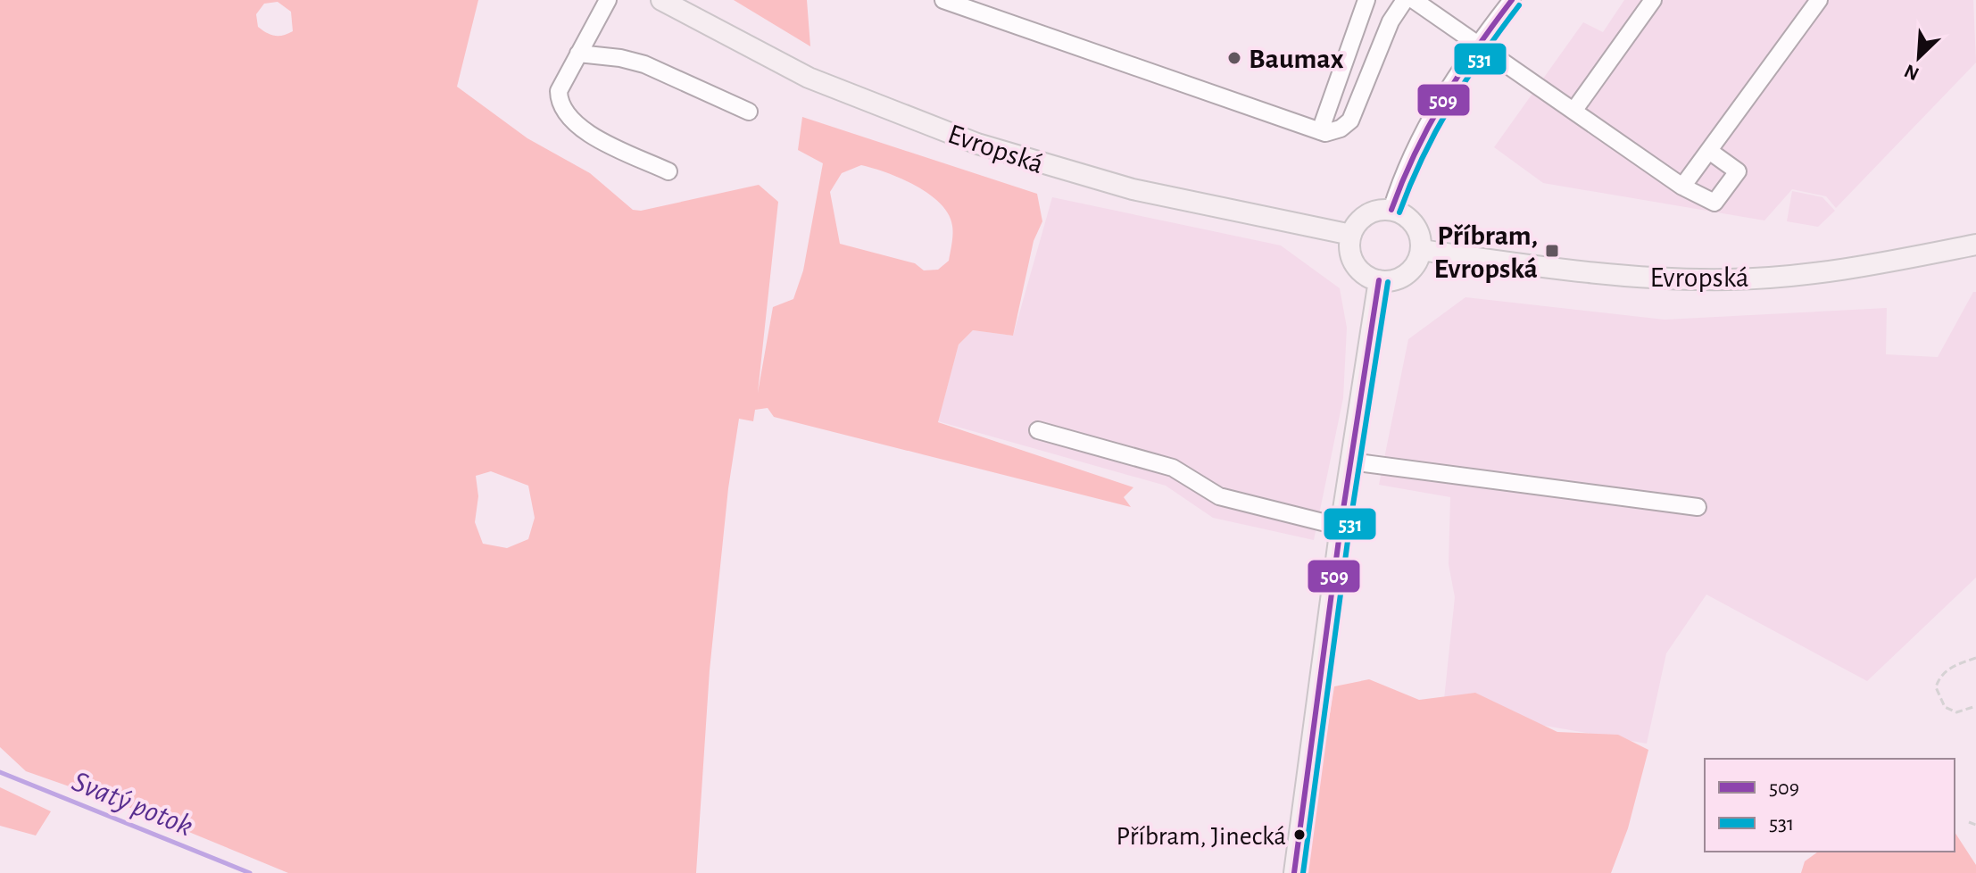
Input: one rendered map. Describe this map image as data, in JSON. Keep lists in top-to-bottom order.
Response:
{
  "streets": {
    "main road": ["Evropská"]
  },
  "water": ["Svatý potok"],
  "places": {
    "other": ["Baumax", "Příbram, Jinecká"],
    "transit": ["Příbram, Evropská"]
  },
  "lines": ["transit line 509", "transit line 531"],
  "legend": ["509", "531"],
  "north": "bottom left"
}
